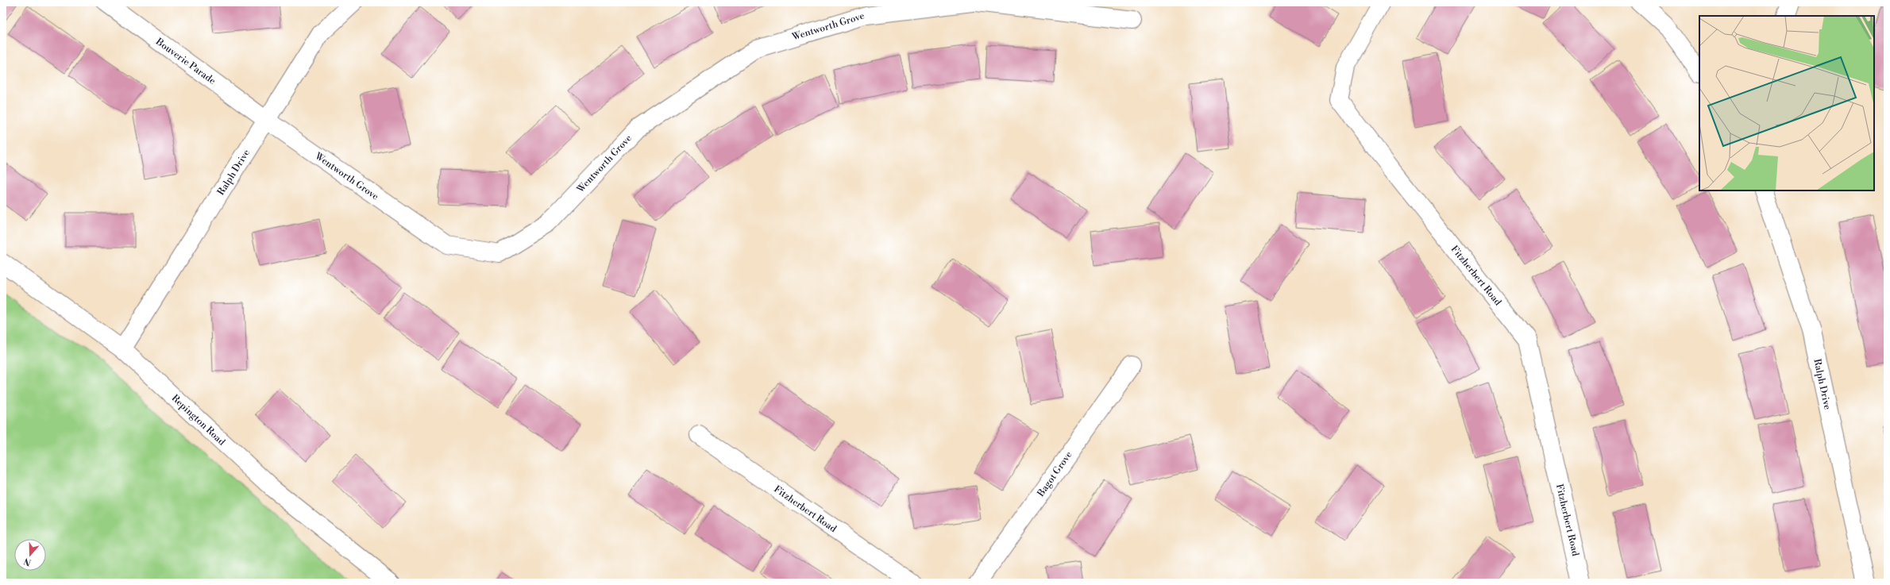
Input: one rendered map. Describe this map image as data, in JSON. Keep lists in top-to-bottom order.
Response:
{
  "streets": {
    "street": [
      "Wentworth Grove",
      "Bouverie Parade",
      "Ralph Drive",
      "Fitzherbert Road",
      "Repington Road",
      "Bagot Grove"
    ]
  },
  "crossings": [
    ["Wentworth Grove", "Bouverie Parade"],
    ["Wentworth Grove", "Ralph Drive"],
    ["Bouverie Parade", "Ralph Drive"],
    ["Ralph Drive", "Repington Road"]
  ],
  "north": "bottom"
}
